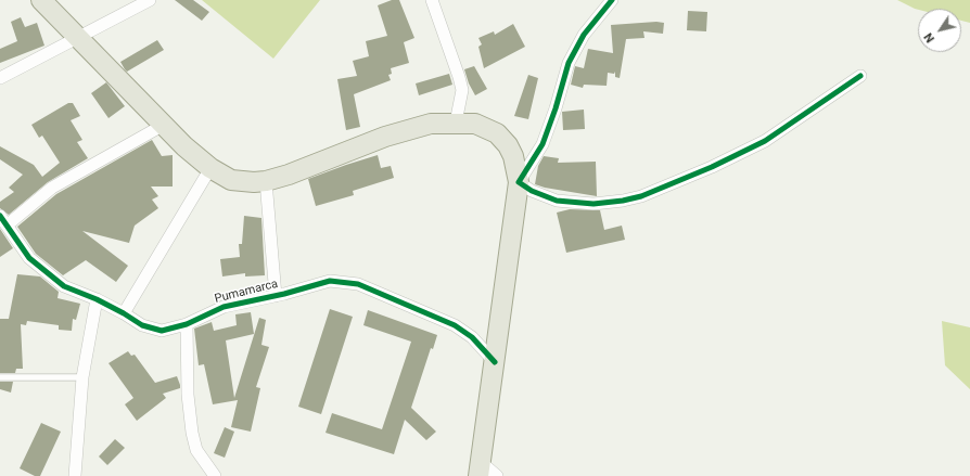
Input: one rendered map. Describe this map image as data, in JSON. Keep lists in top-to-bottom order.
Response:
{
  "streets": {
    "street": ["Pumamarca"]
  },
  "north": "bottom left"
}
